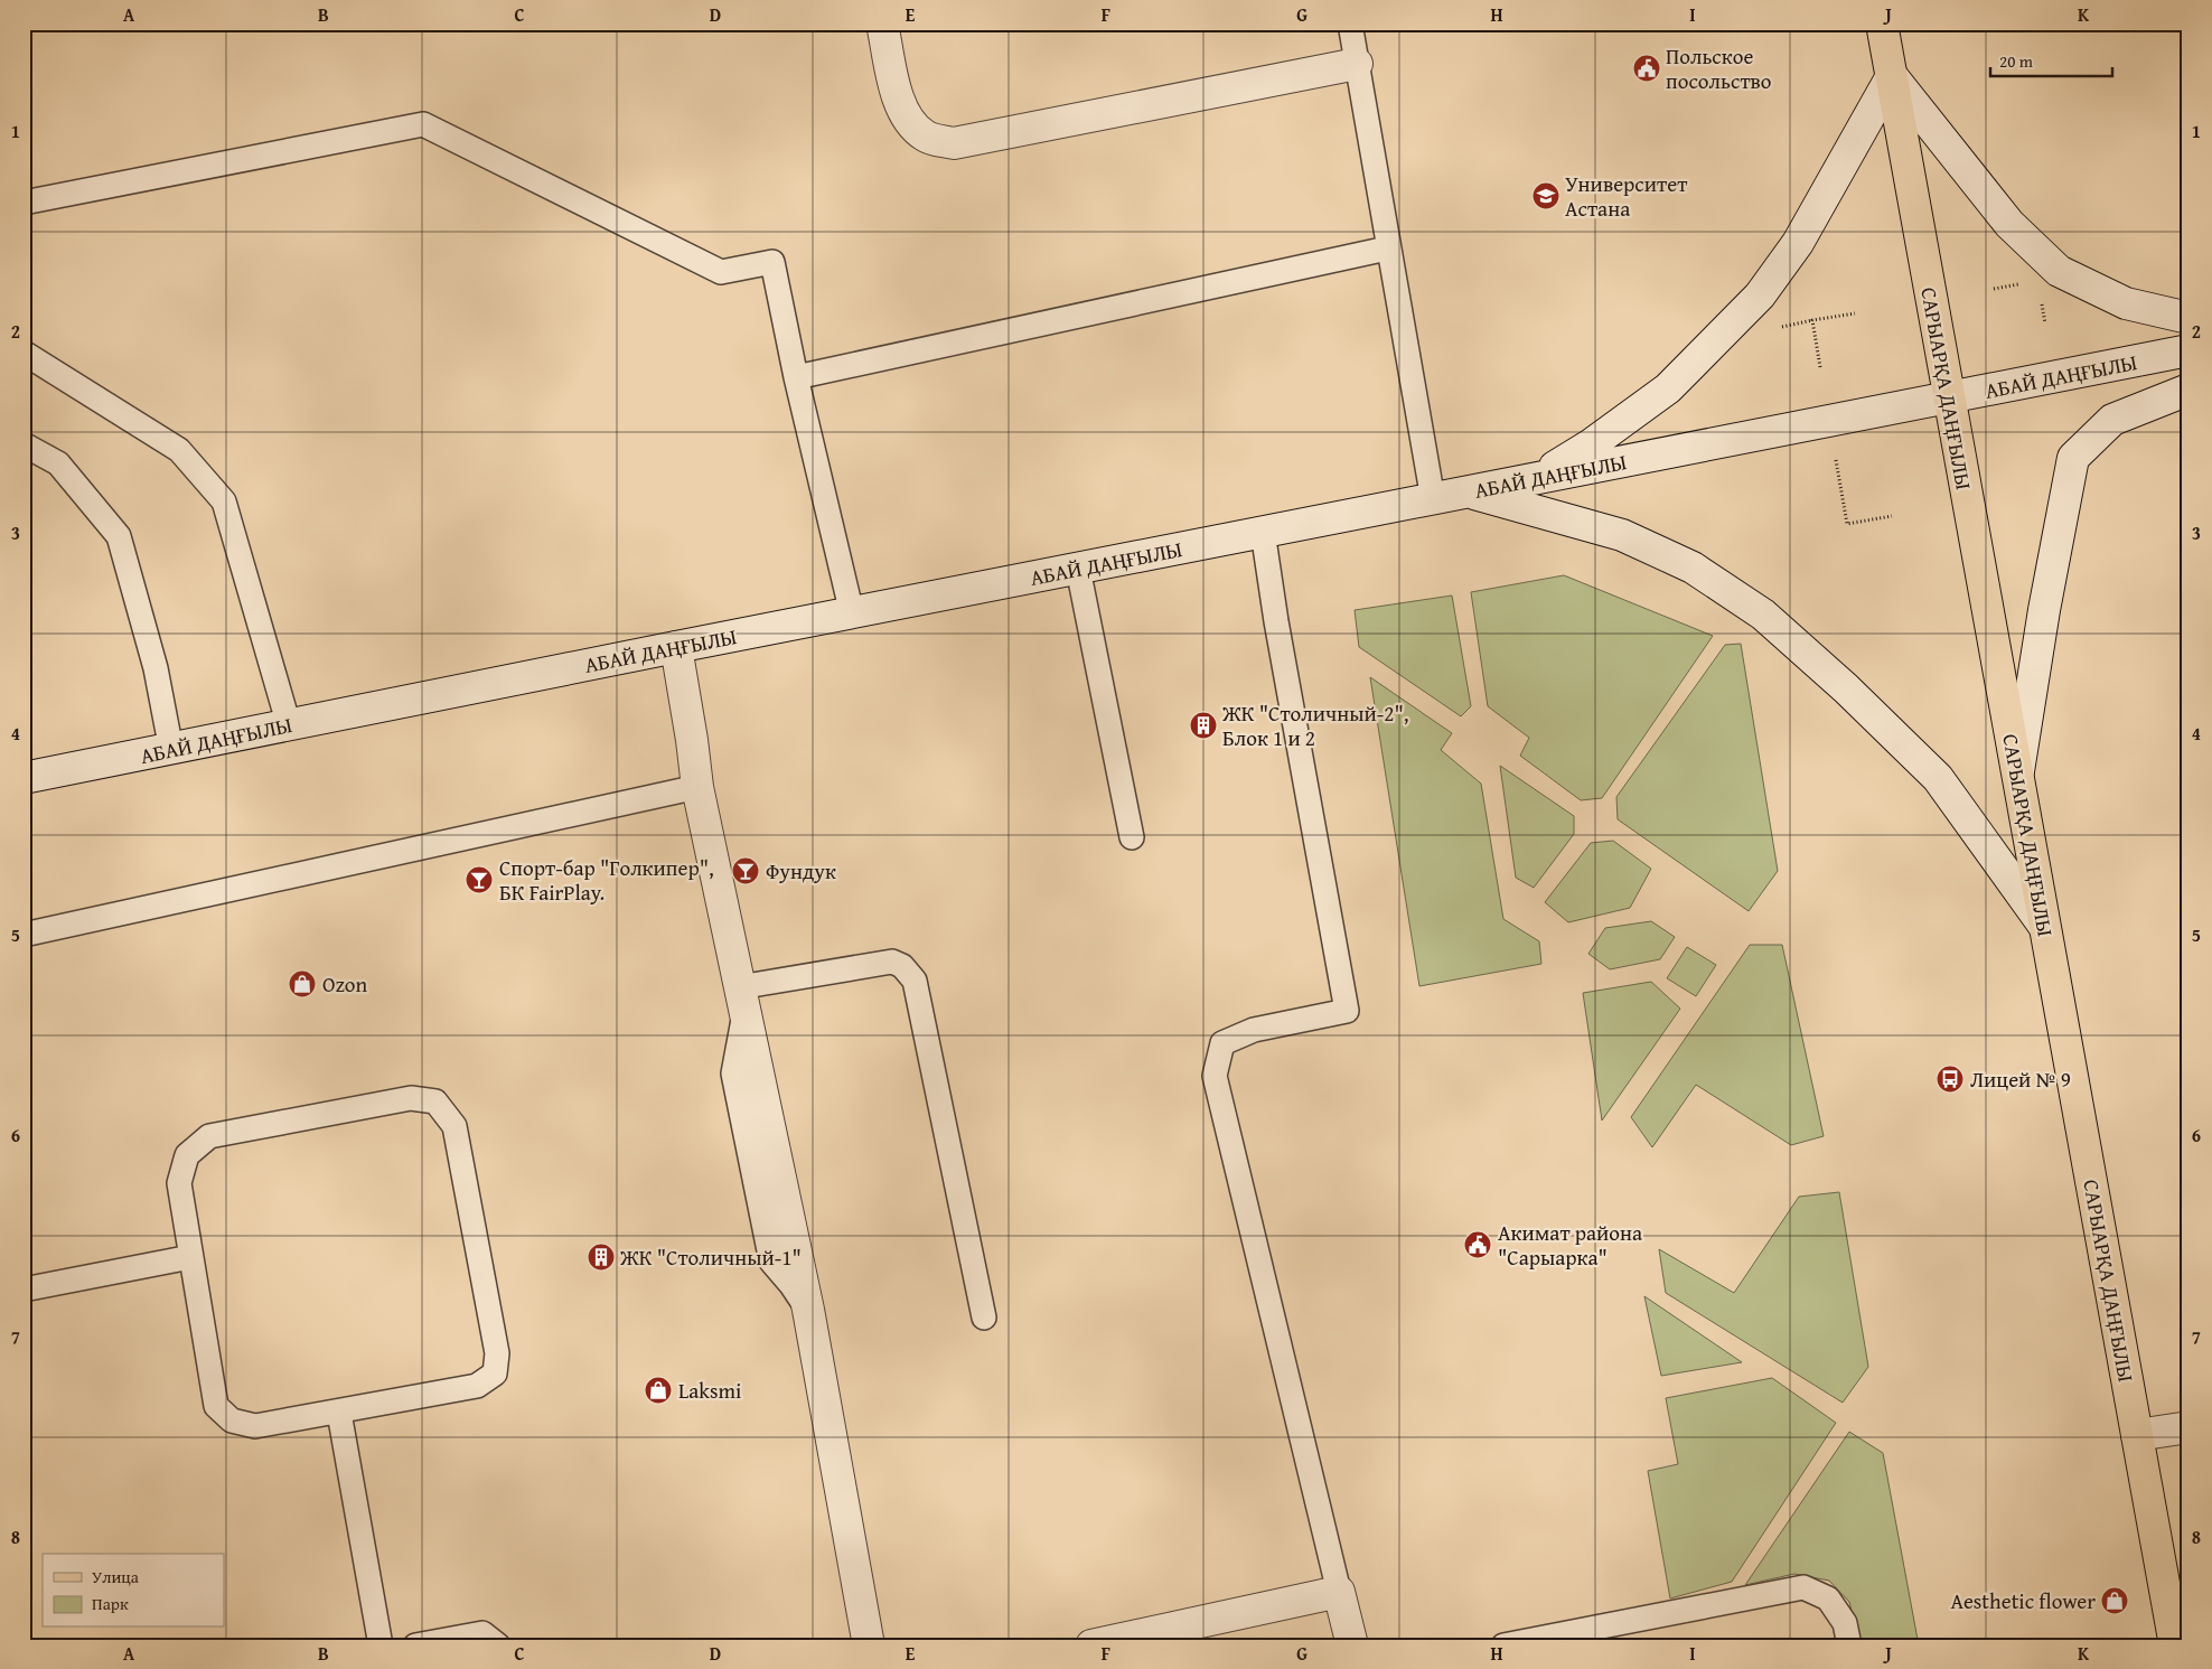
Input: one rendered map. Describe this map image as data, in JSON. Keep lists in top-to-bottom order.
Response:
{
  "streets": {
    "main road": ["САРЫАРҚА ДАҢҒЫЛЫ"],
    "street": ["АБАЙ ДАҢҒЫЛЫ"]
  },
  "crossings": [
    ["АБАЙ ДАҢҒЫЛЫ", "САРЫАРҚА ДАҢҒЫЛЫ"]
  ],
  "places": {
    "public building": ["Польское посольство", "Акимат района \"Сарыарка\""],
    "school or university": ["Университет Астана"],
    "building": ["ЖК \"Столичный-2\", Блок 1 и 2", "ЖК \"Столичный-1\""],
    "bar": ["Фундук", "Спорт-бар \"Голкипер\", БК FairPlay."],
    "shop": ["Ozon", "Laksmi", "Aesthetic flower"],
    "bus stop": ["Лицей № 9"]
  },
  "legend": ["Улица", "Парк"],
  "scale_bar": "20 m",
  "grid": {
    "columns": [
      "A",
      "B",
      "C",
      "D",
      "E",
      "F",
      "G",
      "H",
      "I",
      "J",
      "K"
    ],
    "rows": [
      "1",
      "2",
      "3",
      "4",
      "5",
      "6",
      "7",
      "8"
    ]
  }
}
